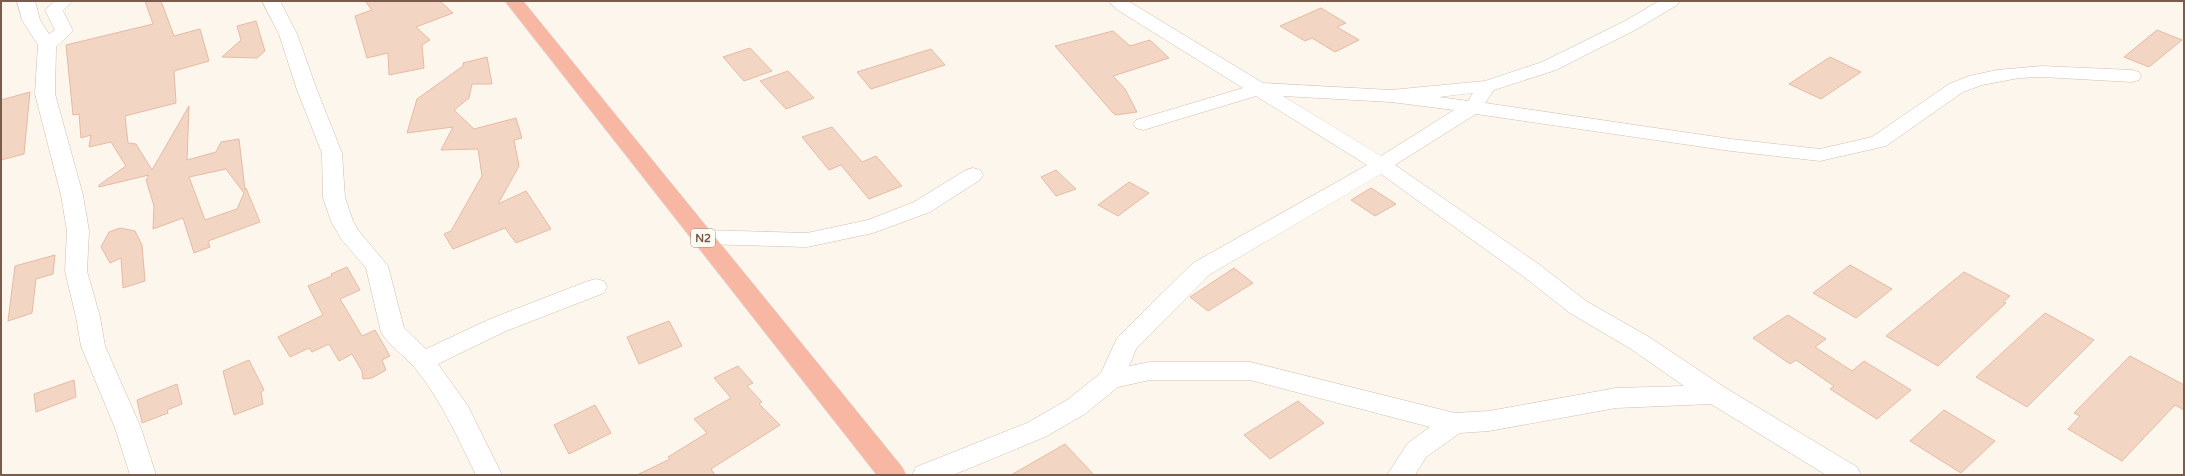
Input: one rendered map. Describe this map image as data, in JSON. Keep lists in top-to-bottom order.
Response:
{
  "streets": {
    "highway": ["N2"]
  }
}
